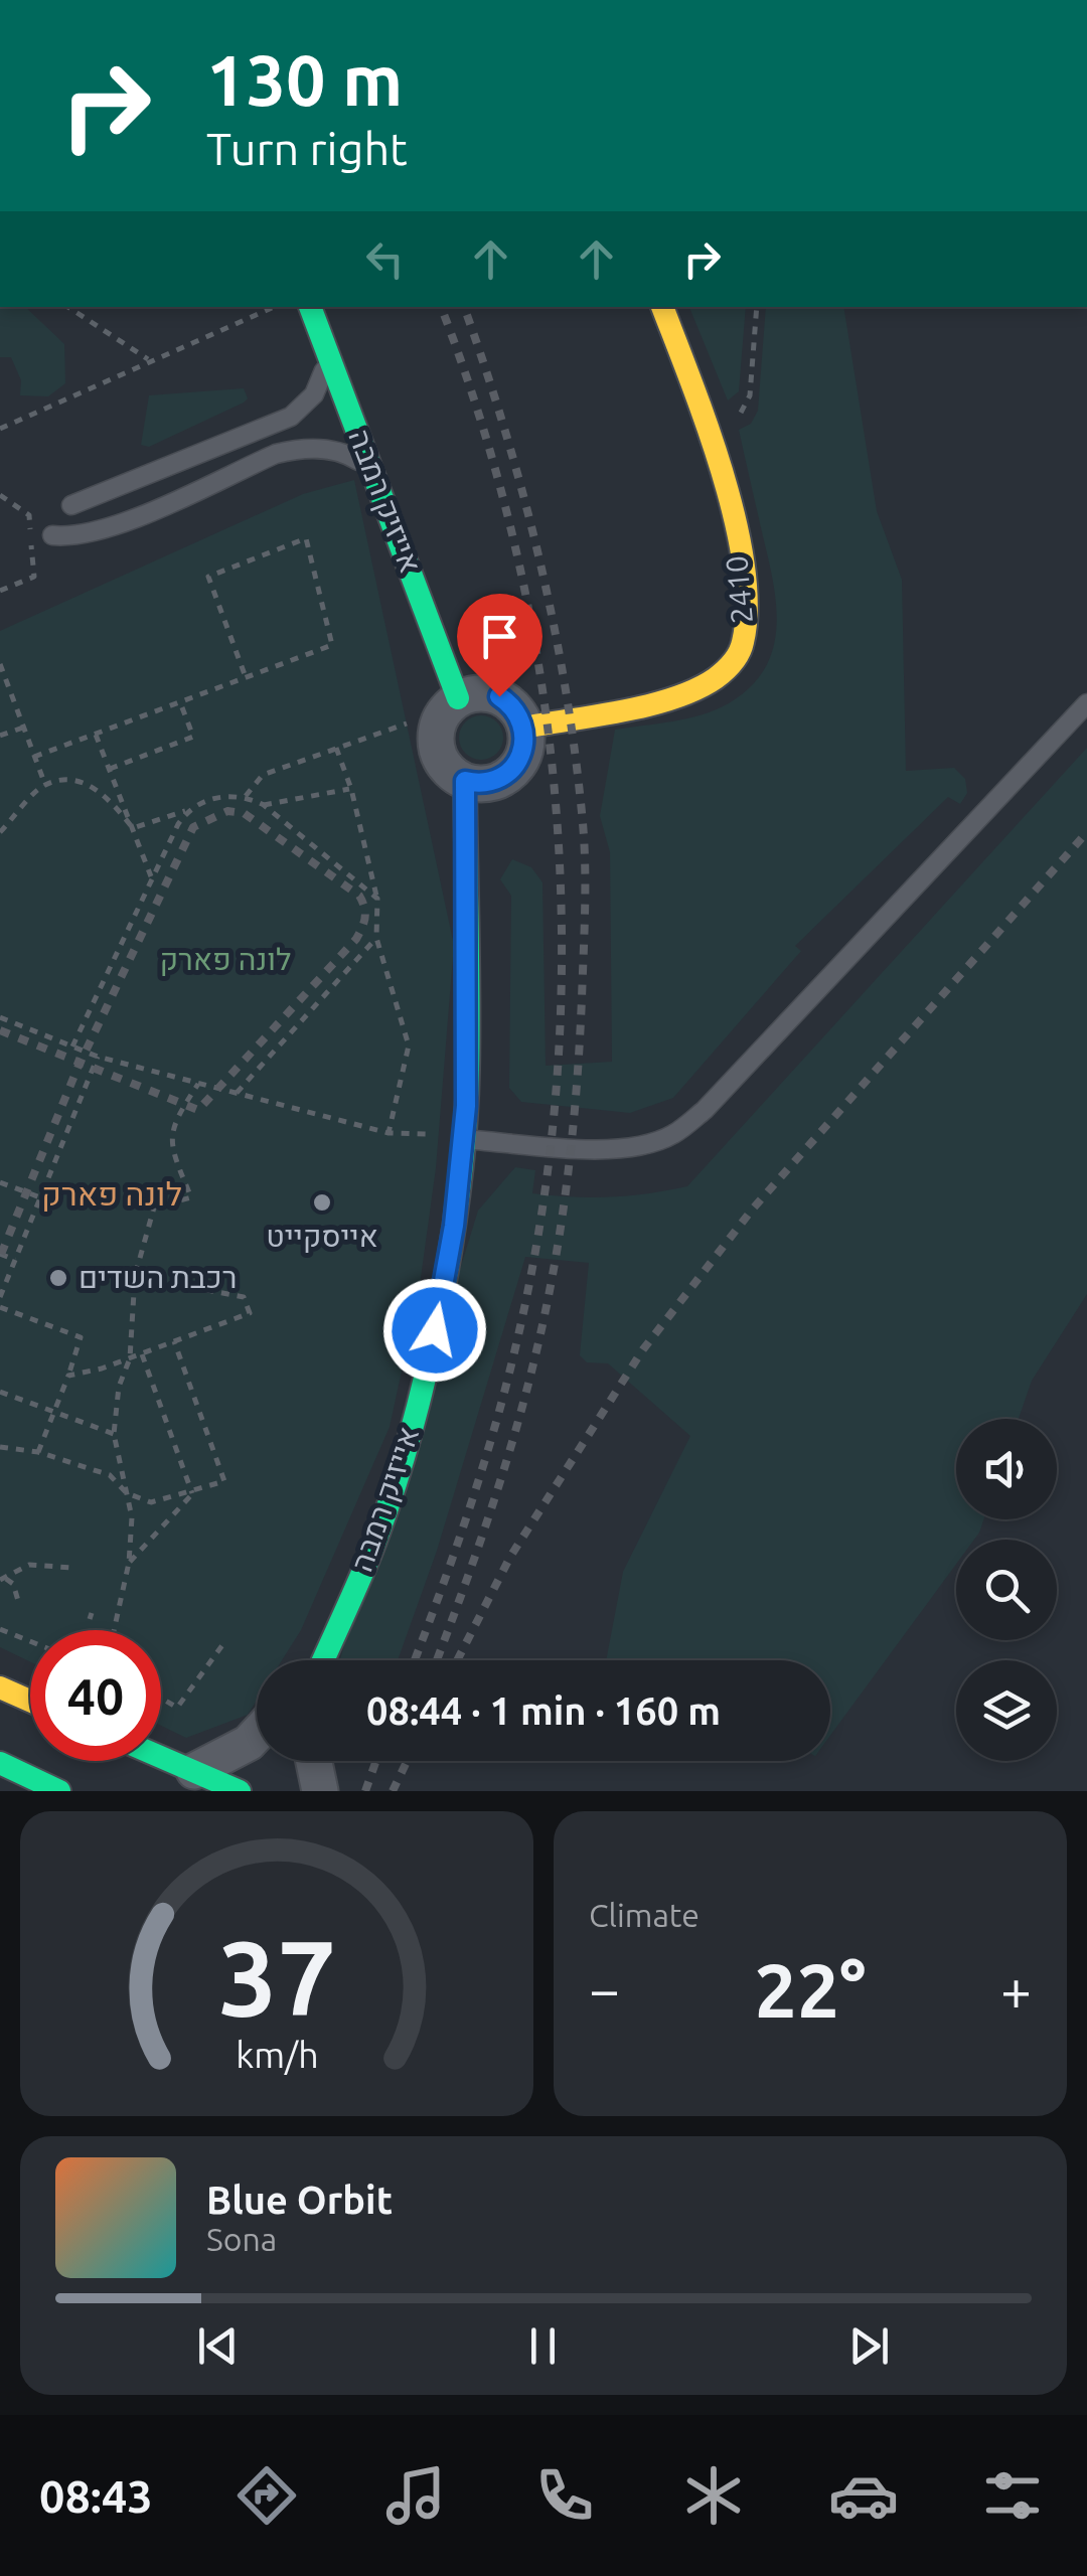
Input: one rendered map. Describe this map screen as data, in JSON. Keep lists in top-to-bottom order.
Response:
{
  "streets": {
    "street": ["אייזיק רמבה", "2410"]
  },
  "crossings": [
    ["אייזיק רמבה", "2410"]
  ],
  "districts": ["לונה פארק"],
  "parks": ["לונה פארק"],
  "places": ["אייסקייט", "רכבת השדים"],
  "page": {
    "turn": ["130 m", "Turn right"],
    "limit": "40",
    "trip": "08:44 · 1 min · 160 m",
    "tile": "Climate",
    "heat": ["−", "22°", "+"],
    "song": ["Blue Orbit", "Sona"],
    "tabs": "08:43",
    "gauge": ["37", "km/h"]
  }
}
